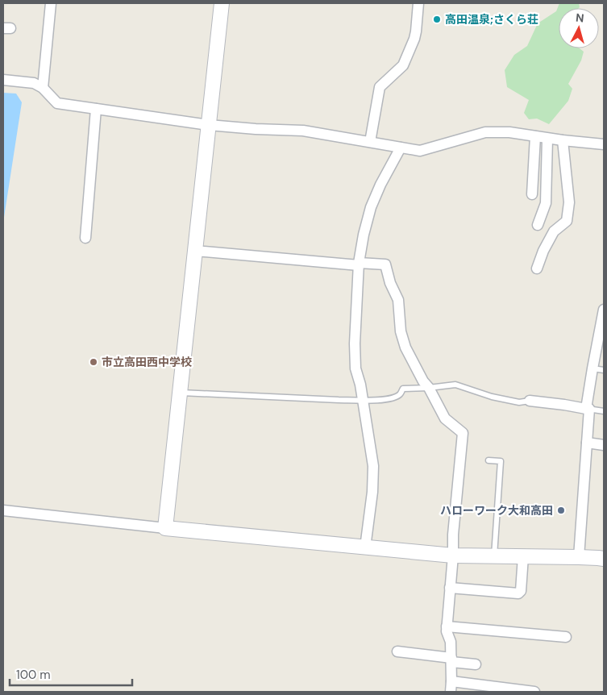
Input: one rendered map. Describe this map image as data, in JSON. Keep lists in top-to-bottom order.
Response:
{
  "places": ["高田温泉;さくら荘", "市立高田西中学校", "ハローワーク大和高田"],
  "scale_bar": "100 m",
  "north": "top"
}
